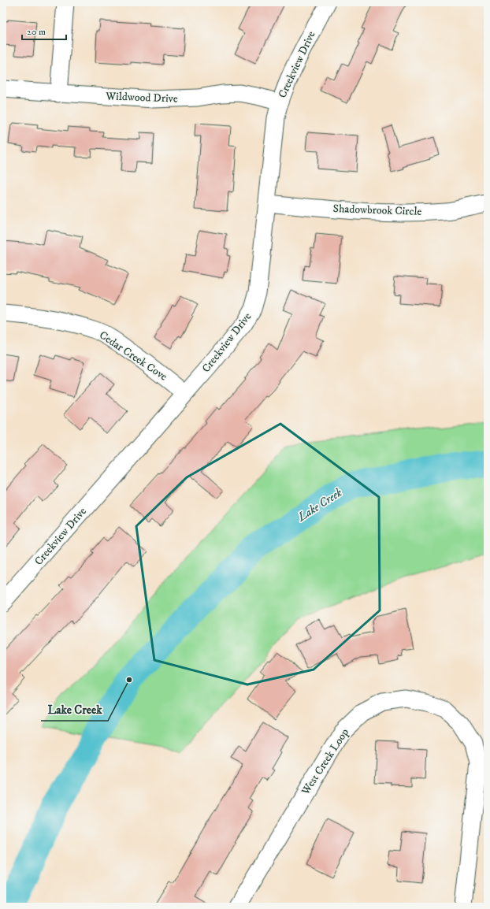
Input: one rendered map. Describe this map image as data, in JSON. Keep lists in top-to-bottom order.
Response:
{
  "streets": {
    "street": [
      "Creekview Drive",
      "Wildwood Drive",
      "Shadowbrook Circle",
      "Cedar Creek Cove",
      "West Creek Loop"
    ]
  },
  "crossings": [
    ["Creekview Drive", "Wildwood Drive"],
    ["Creekview Drive", "Shadowbrook Circle"],
    ["Creekview Drive", "Cedar Creek Cove"]
  ],
  "water": ["Lake Creek"],
  "places": ["Lake Creek"],
  "scale_bar": "20 m"
}
